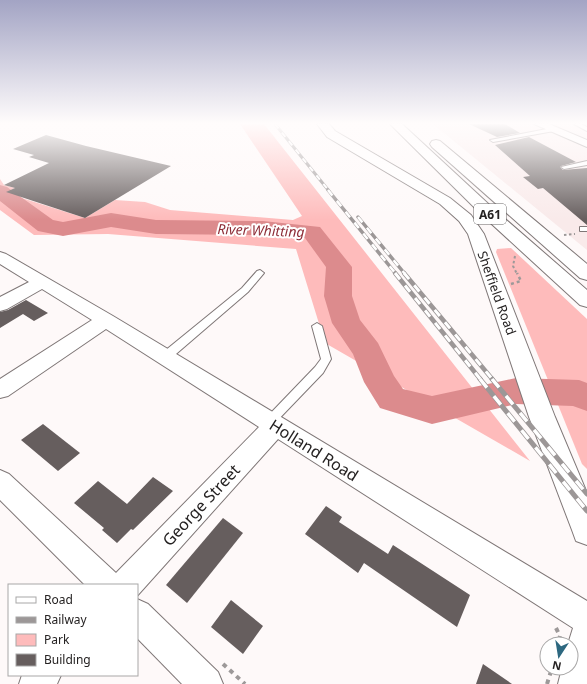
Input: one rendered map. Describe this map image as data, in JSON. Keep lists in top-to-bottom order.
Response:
{
  "streets": {
    "main road": ["A61", "Sheffield Road"],
    "street": ["Holland Road", "George Street"]
  },
  "crossings": [
    ["Holland Road", "George Street"]
  ],
  "water": ["River Whitting"],
  "legend": [
    "Road",
    "Railway",
    "Park",
    "Building"
  ],
  "north": "bottom"
}
